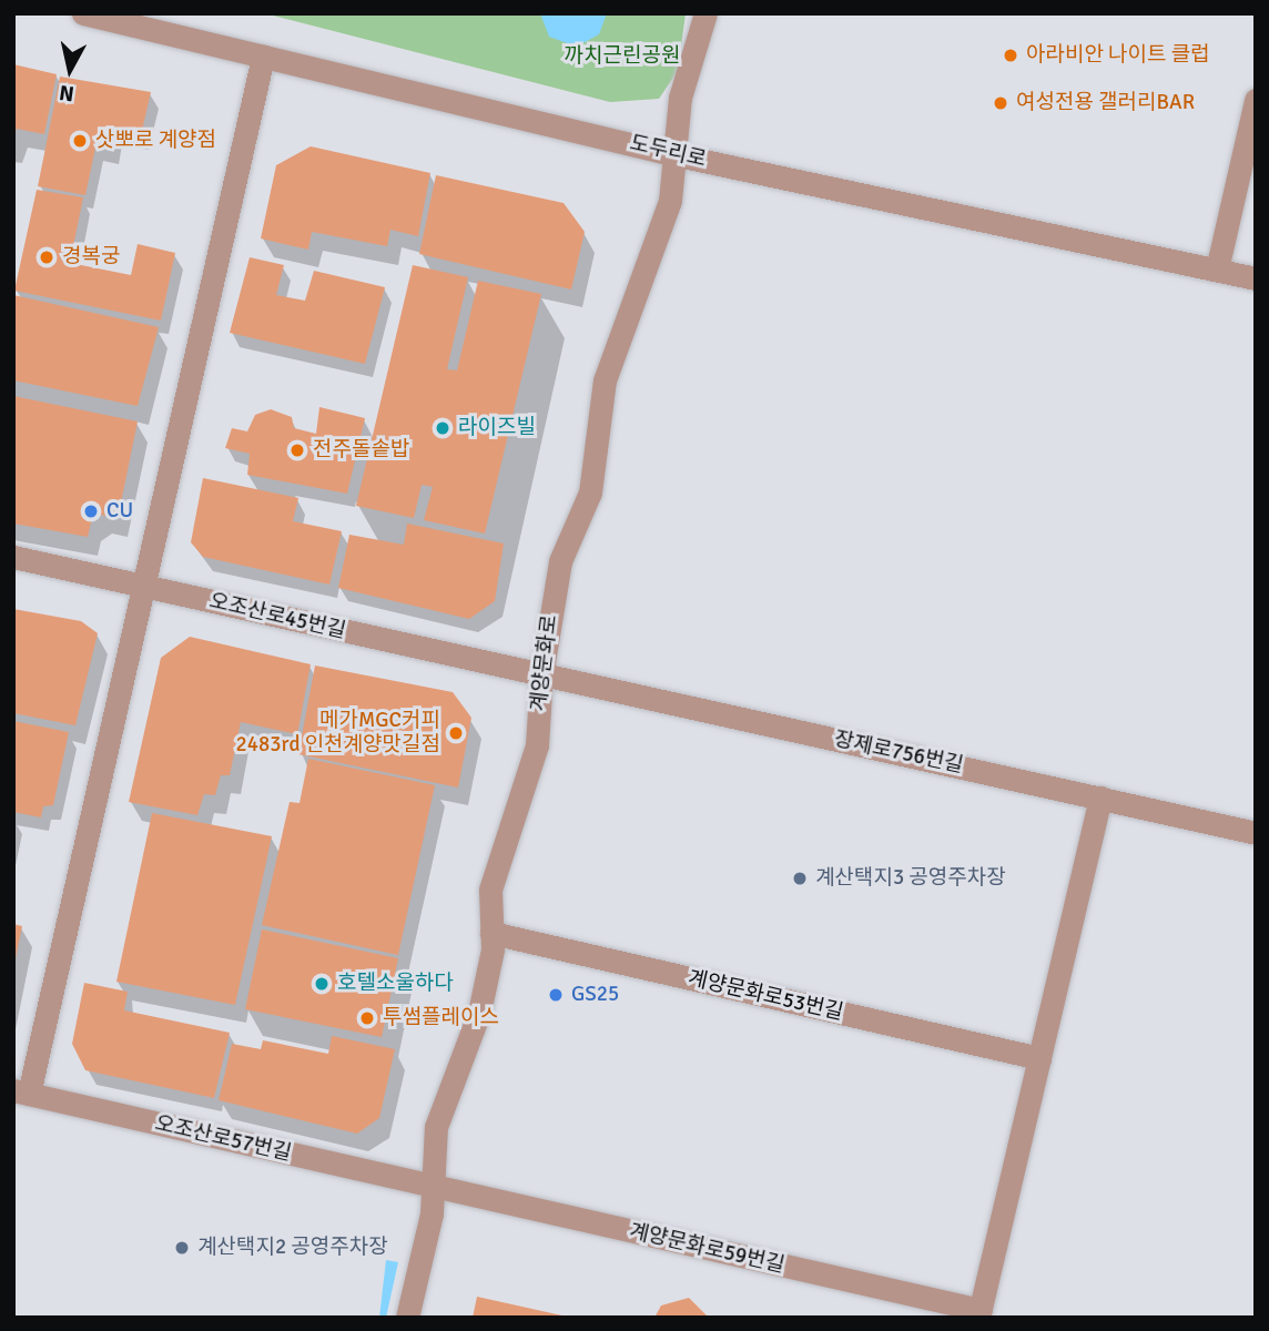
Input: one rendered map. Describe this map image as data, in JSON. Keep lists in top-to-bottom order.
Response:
{
  "streets": {
    "street": [
      "도두리로",
      "오조산로45번길",
      "계양문화로",
      "장제로756번길",
      "계양문화로53번길",
      "오조산로57번길",
      "계양문화로59번길"
    ]
  },
  "crossings": [
    ["도두리로", "계양문화로"],
    ["오조산로45번길", "계양문화로"],
    ["오조산로45번길", "장제로756번길"],
    ["계양문화로", "장제로756번길"],
    ["계양문화로", "계양문화로53번길"],
    ["계양문화로", "오조산로57번길"],
    ["계양문화로", "계양문화로59번길"],
    ["오조산로57번길", "계양문화로59번길"]
  ],
  "parks": ["까치근린공원"],
  "places": [
    "아라비안 나이트 클럽",
    "여성전용 갤러리BAR",
    "삿뽀로 계양점",
    "경복궁",
    "라이즈빌",
    "전주돌솥밥",
    "CU",
    "메가MGC커피 2483rd 인천계양맛길점",
    "계산택지3 공영주차장",
    "호텔소울하다",
    "GS25",
    "투썸플레이스",
    "계산택지2 공영주차장"
  ],
  "north": "bottom"
}
